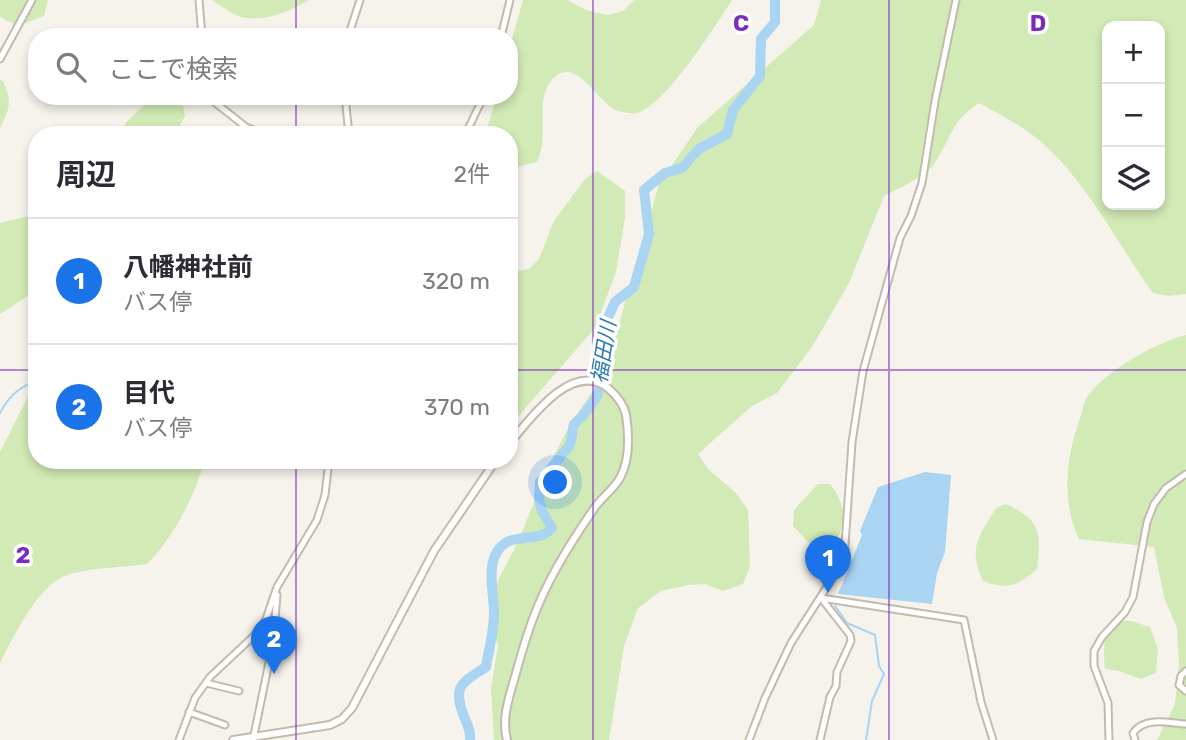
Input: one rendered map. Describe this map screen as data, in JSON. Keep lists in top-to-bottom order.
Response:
{
  "water": ["福田川"],
  "page": {
    "map_buttons": ["+", "−"],
    "search": "ここで検索",
    "heading": ["周辺", "2件"],
    "list": [
      {
        "mark": "1",
        "name": "八幡神社前",
        "note": "バス停",
        "value": "320 m"
      },
      {
        "mark": "2",
        "name": "目代",
        "note": "バス停",
        "value": "370 m"
      }
    ],
    "pins": ["1", "2"]
  },
  "grid": {
    "columns": ["C", "D"],
    "rows": ["2"]
  }
}
